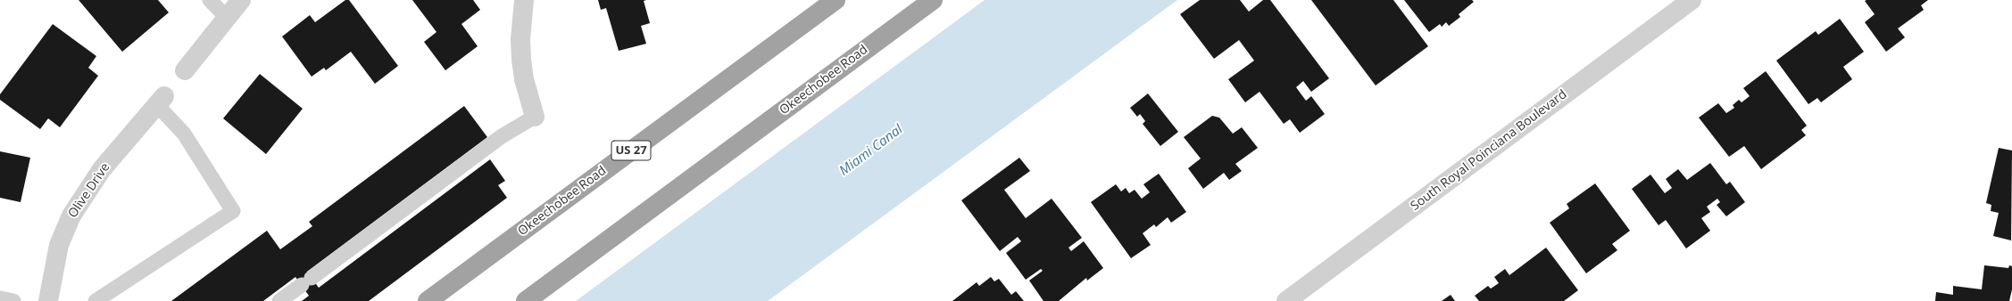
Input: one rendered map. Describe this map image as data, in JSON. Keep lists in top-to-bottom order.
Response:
{
  "streets": {
    "highway": ["Okeechobee Road", "US 27"],
    "street": ["South Royal Poinciana Boulevard", "Olive Drive"]
  },
  "water": ["Miami Canal"]
}
